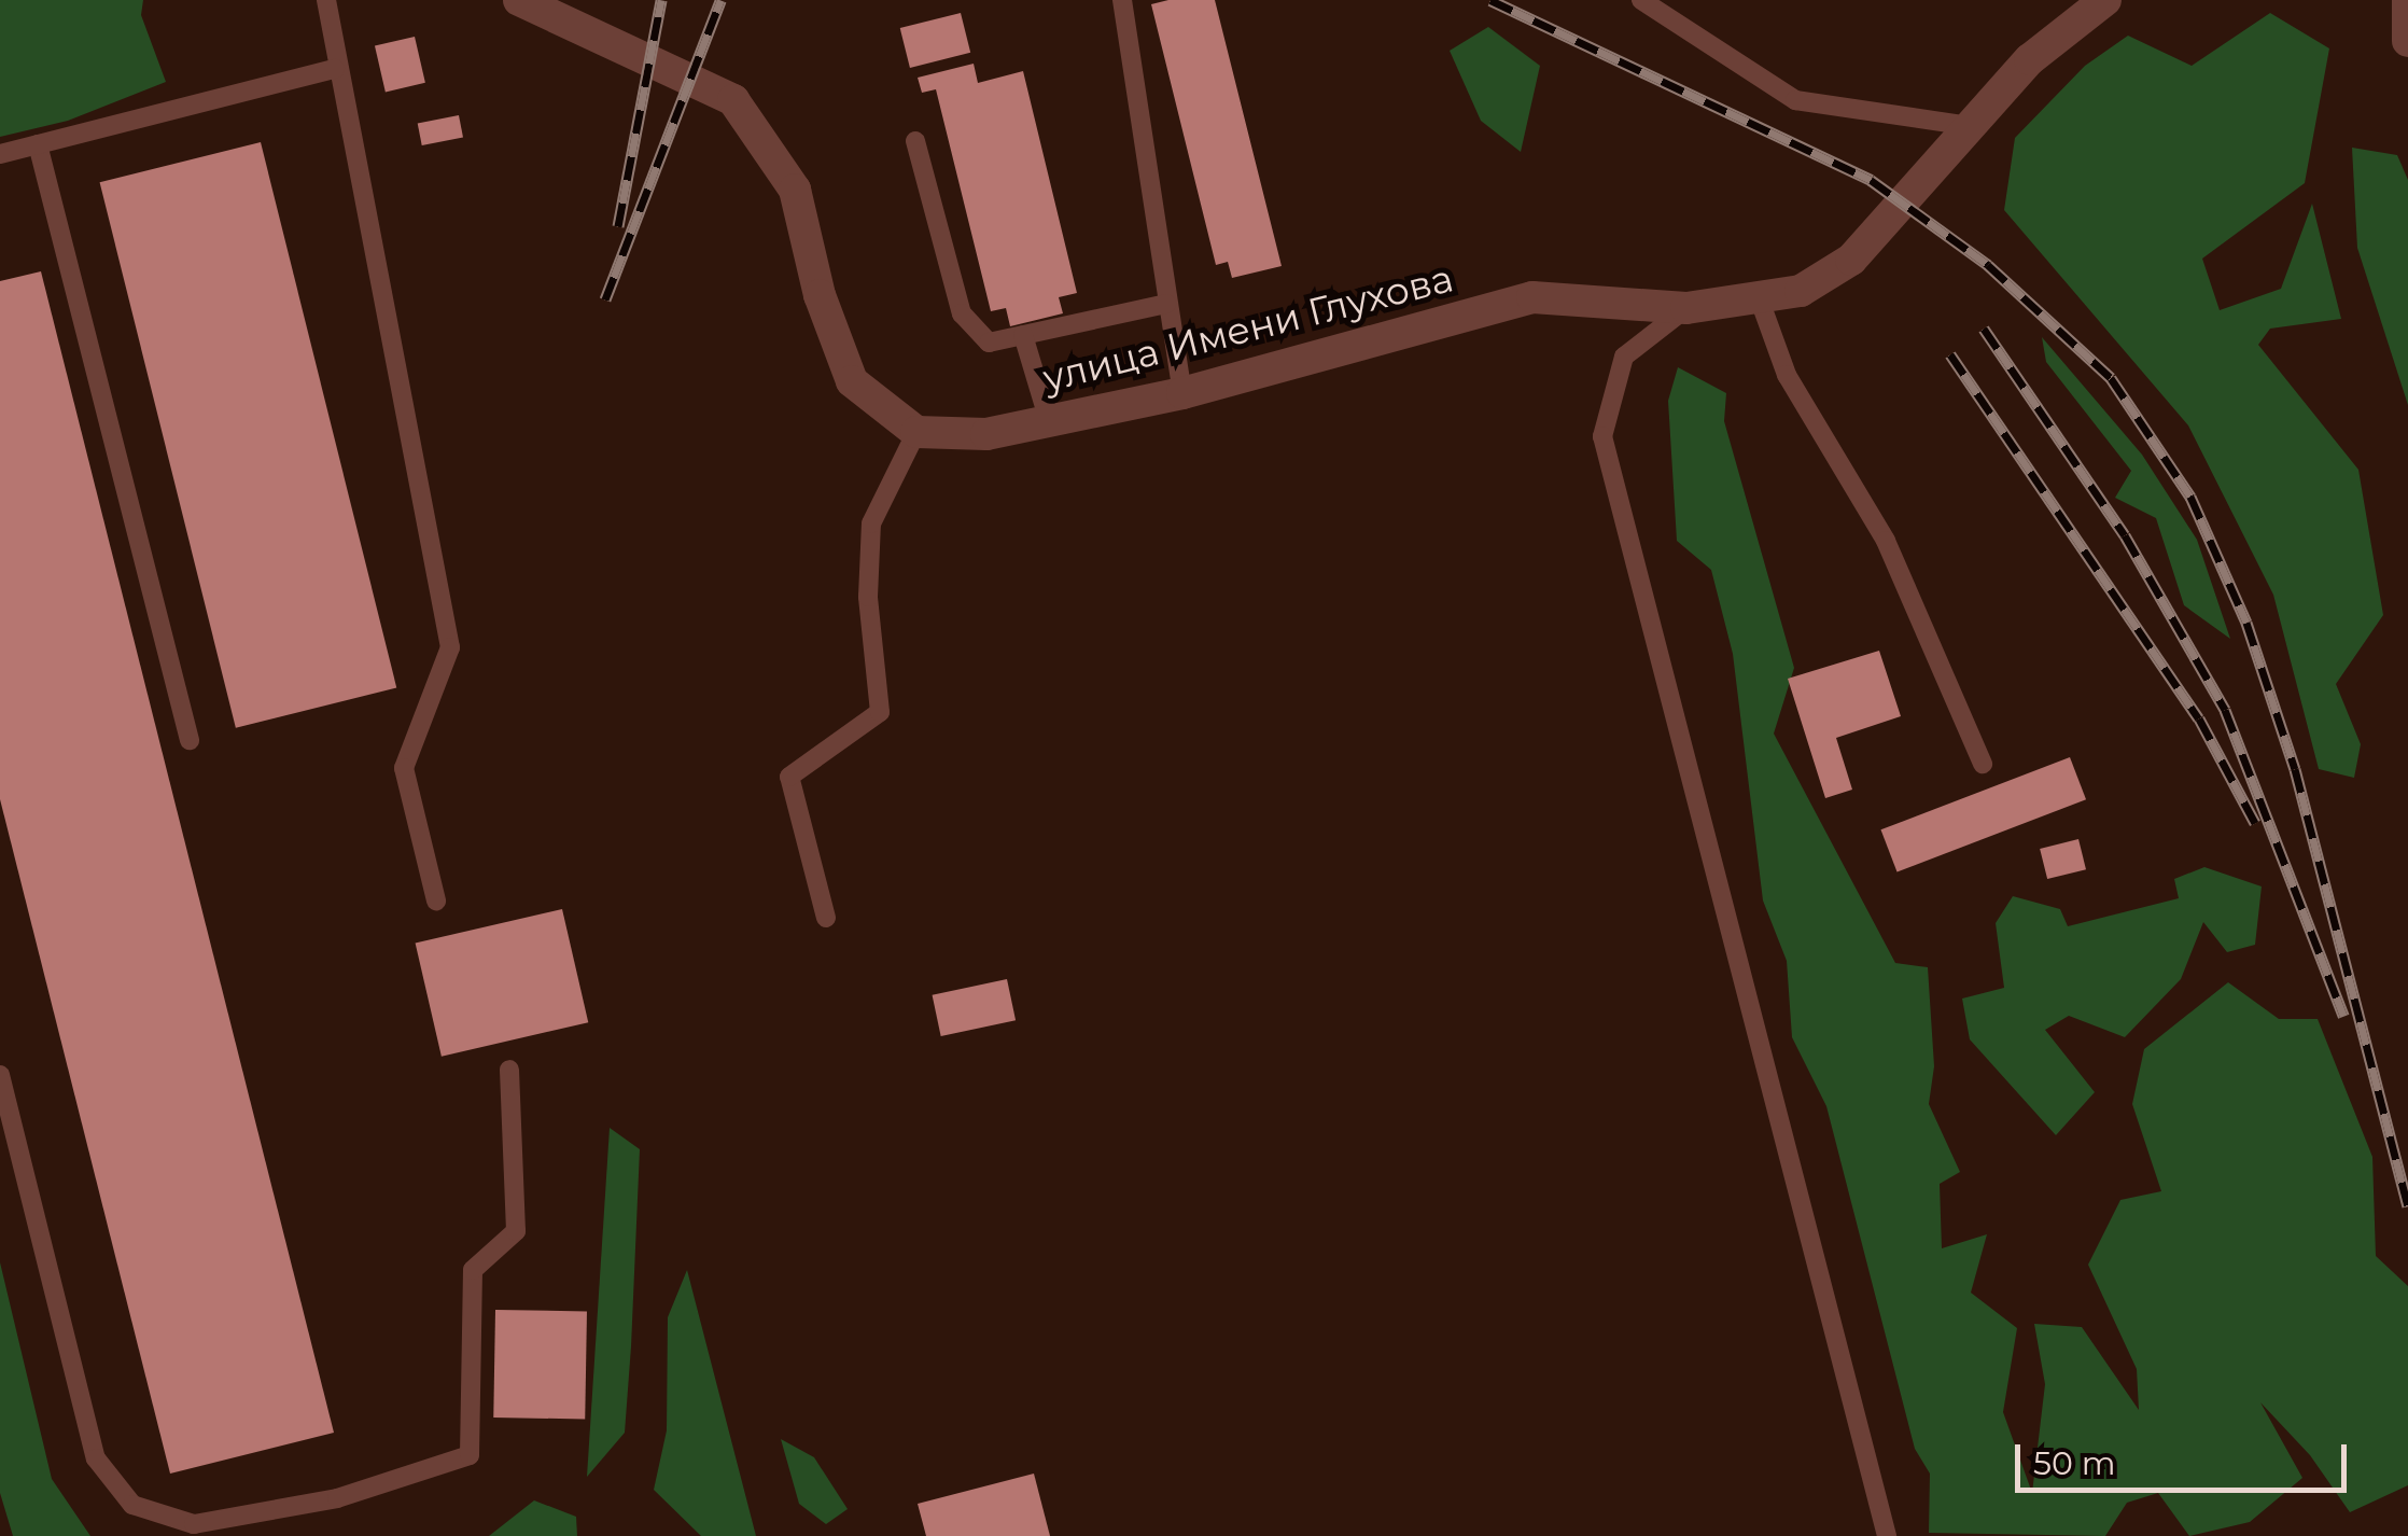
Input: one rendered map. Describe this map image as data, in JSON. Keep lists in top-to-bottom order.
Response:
{
  "streets": {
    "street": ["улица Имени Глухова"]
  },
  "scale_bar": "50 m"
}
